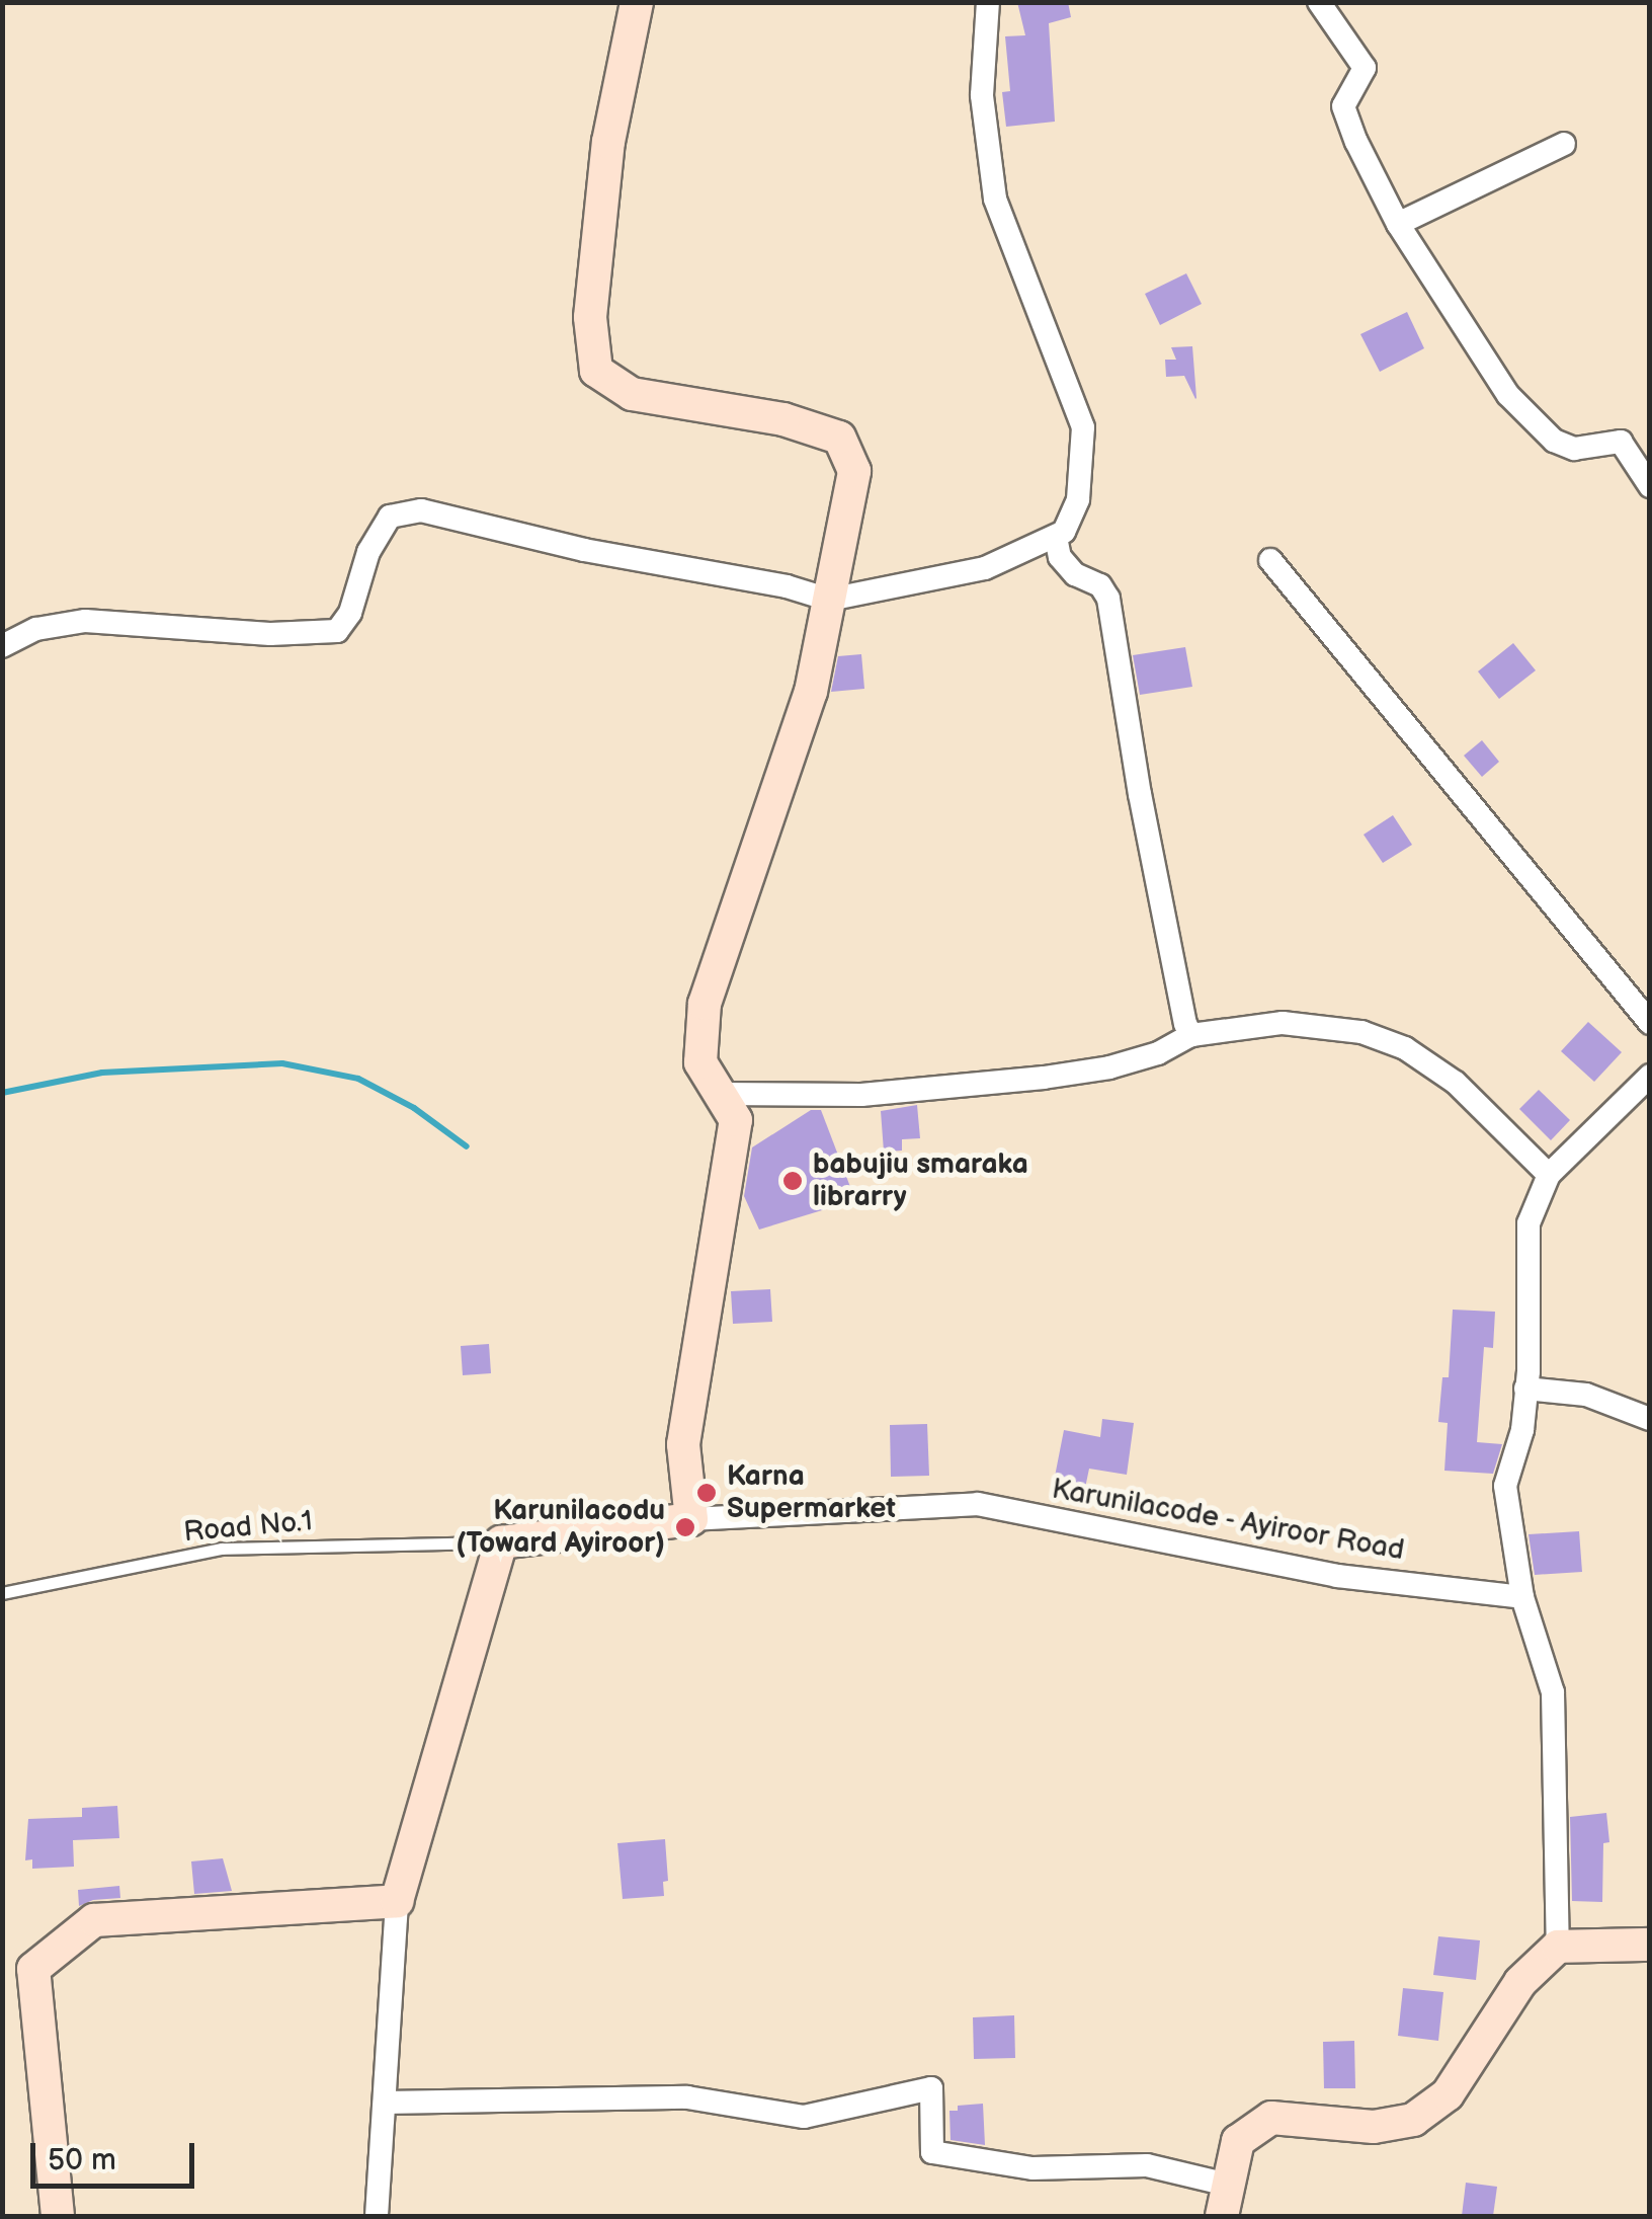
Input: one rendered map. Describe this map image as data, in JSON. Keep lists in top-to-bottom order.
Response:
{
  "streets": {
    "street": ["Karunilacode - Ayiroor Road"],
    "lane": ["Road No.1"]
  },
  "places": ["babujiu smaraka librarry", "Karna Supermarket", "Karunilacodu (Toward Ayiroor)"],
  "scale_bar": "50 m"
}
